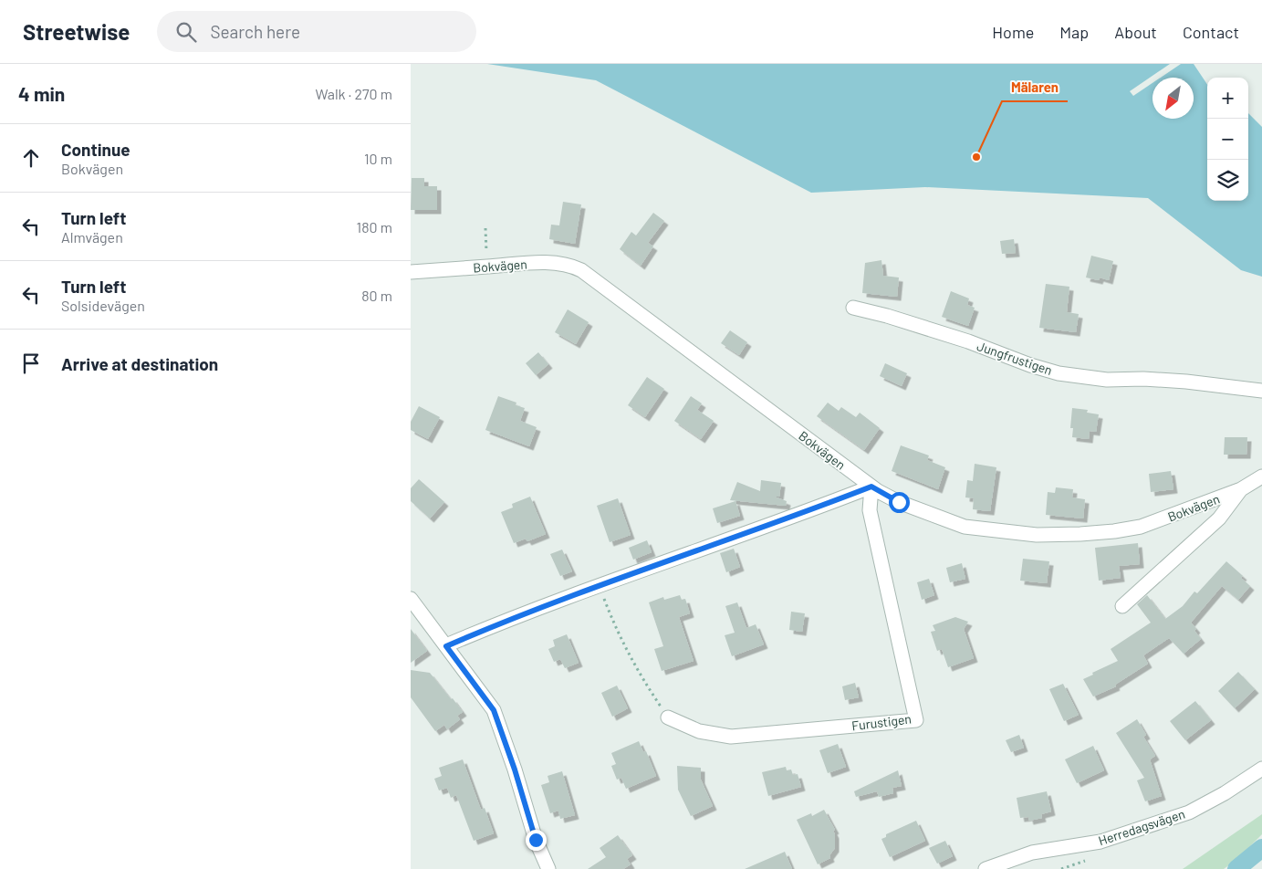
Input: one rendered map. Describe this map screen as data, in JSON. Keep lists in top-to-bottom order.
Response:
{
  "streets": {
    "street": [
      "Bokvägen",
      "Jungfrustigen",
      "Furustigen",
      "Herredagsvägen"
    ]
  },
  "crossings": [
    ["Bokvägen", "Furustigen"]
  ],
  "places": ["Mälaren"],
  "north": "bottom left",
  "page": {
    "header": "Streetwise",
    "search": "Search here",
    "nav": [
      "Home",
      "Map",
      "About",
      "Contact"
    ],
    "heading": ["4 min", "Walk · 270 m"],
    "map_buttons": ["+", "−"],
    "list": [
      ["Continue", "Bokvägen", "10 m"],
      ["Turn left", "Almvägen", "180 m"],
      ["Turn left", "Solsidevägen", "80 m"],
      "Arrive at destination"
    ]
  }
}
